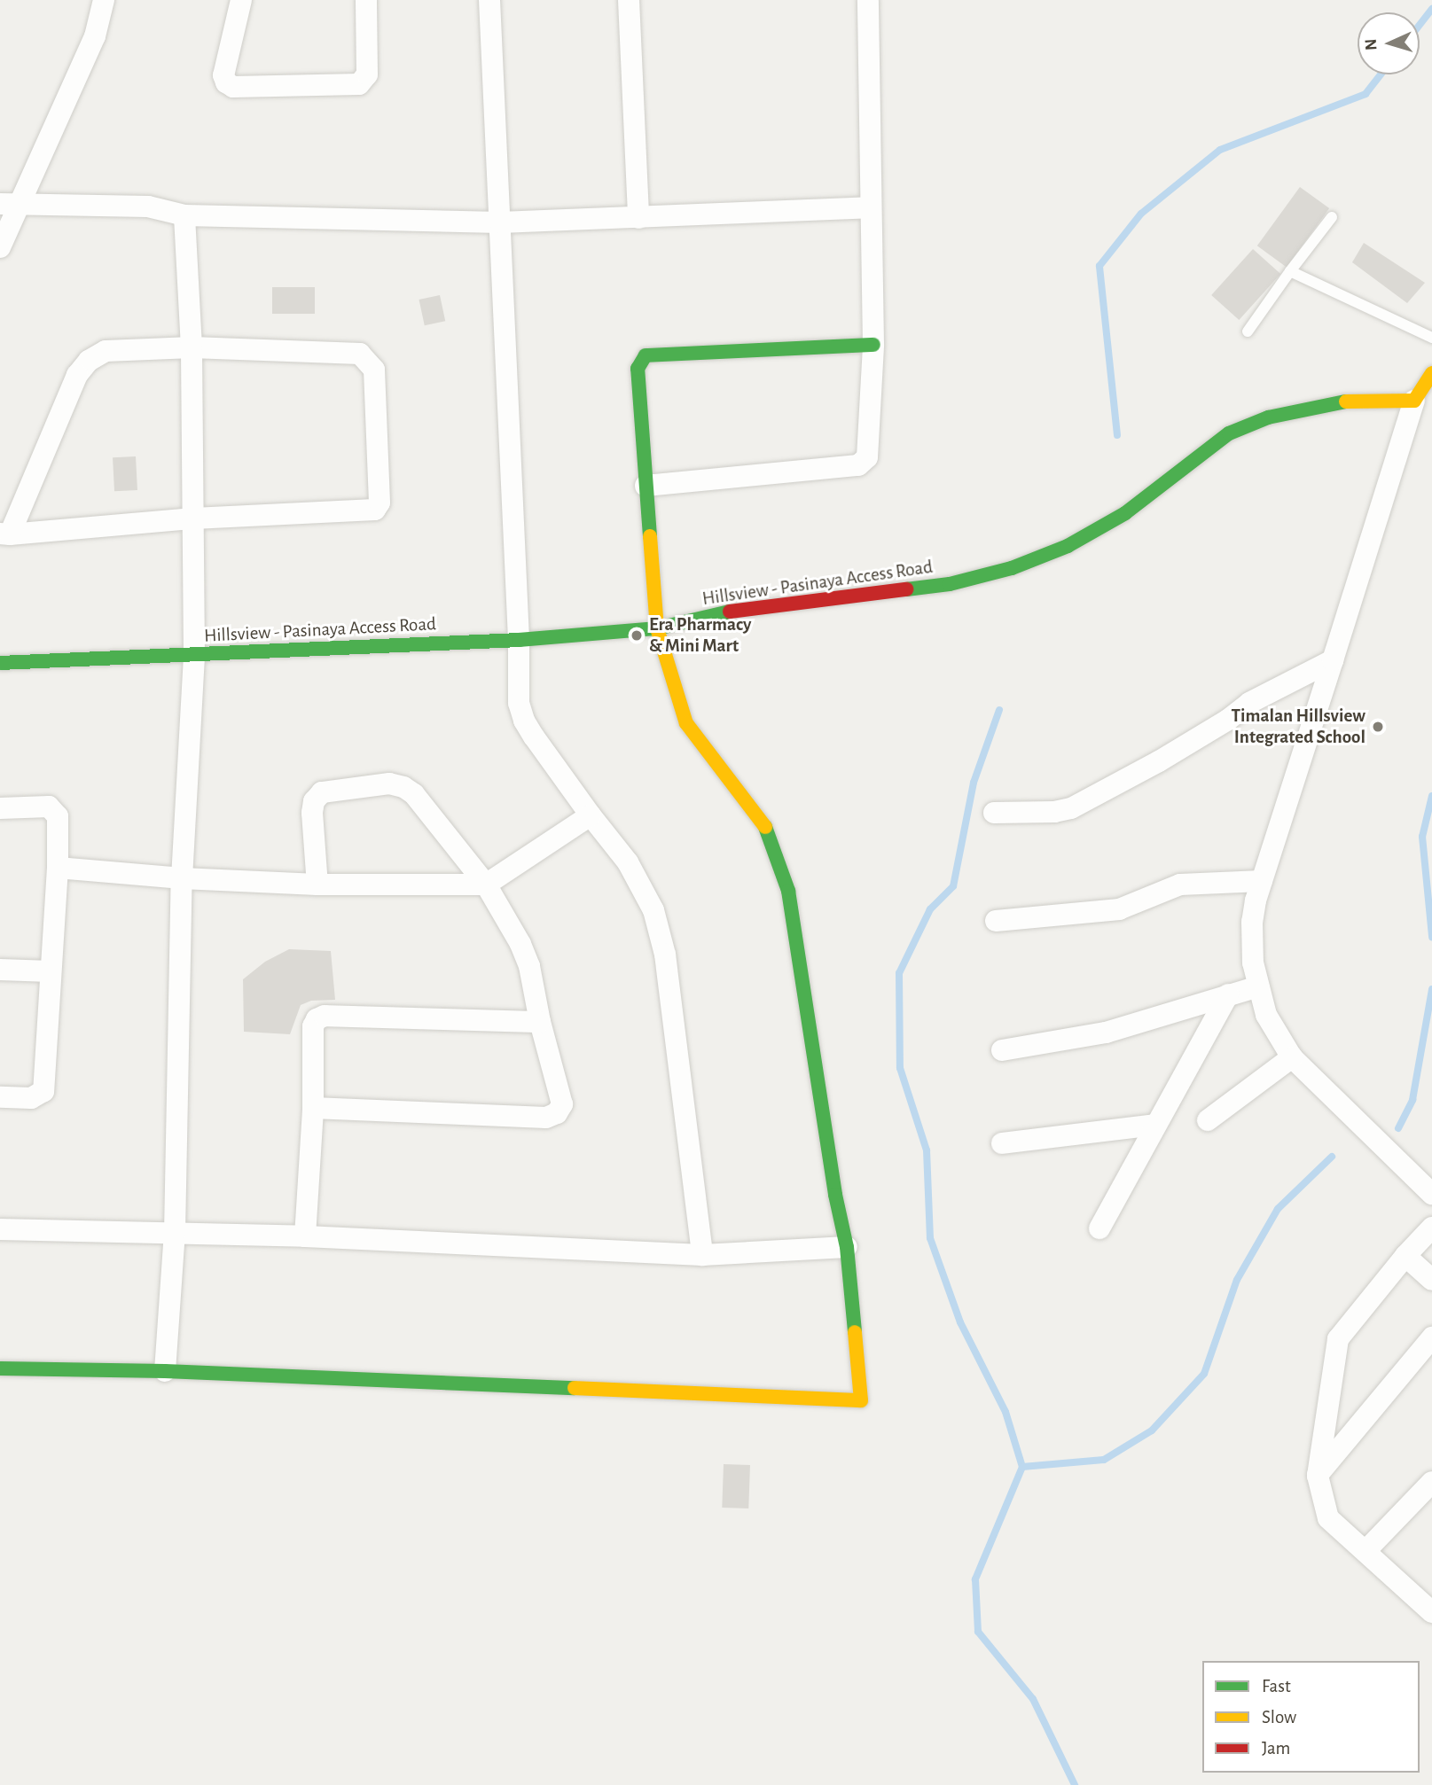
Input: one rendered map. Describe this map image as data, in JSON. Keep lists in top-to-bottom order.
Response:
{
  "streets": {
    "street": ["Hillsview - Pasinaya Access Road"]
  },
  "places": ["Era Pharmacy & Mini Mart", "Timalan Hillsview Integrated School"],
  "legend": ["Fast", "Slow", "Jam"],
  "north": "left"
}
